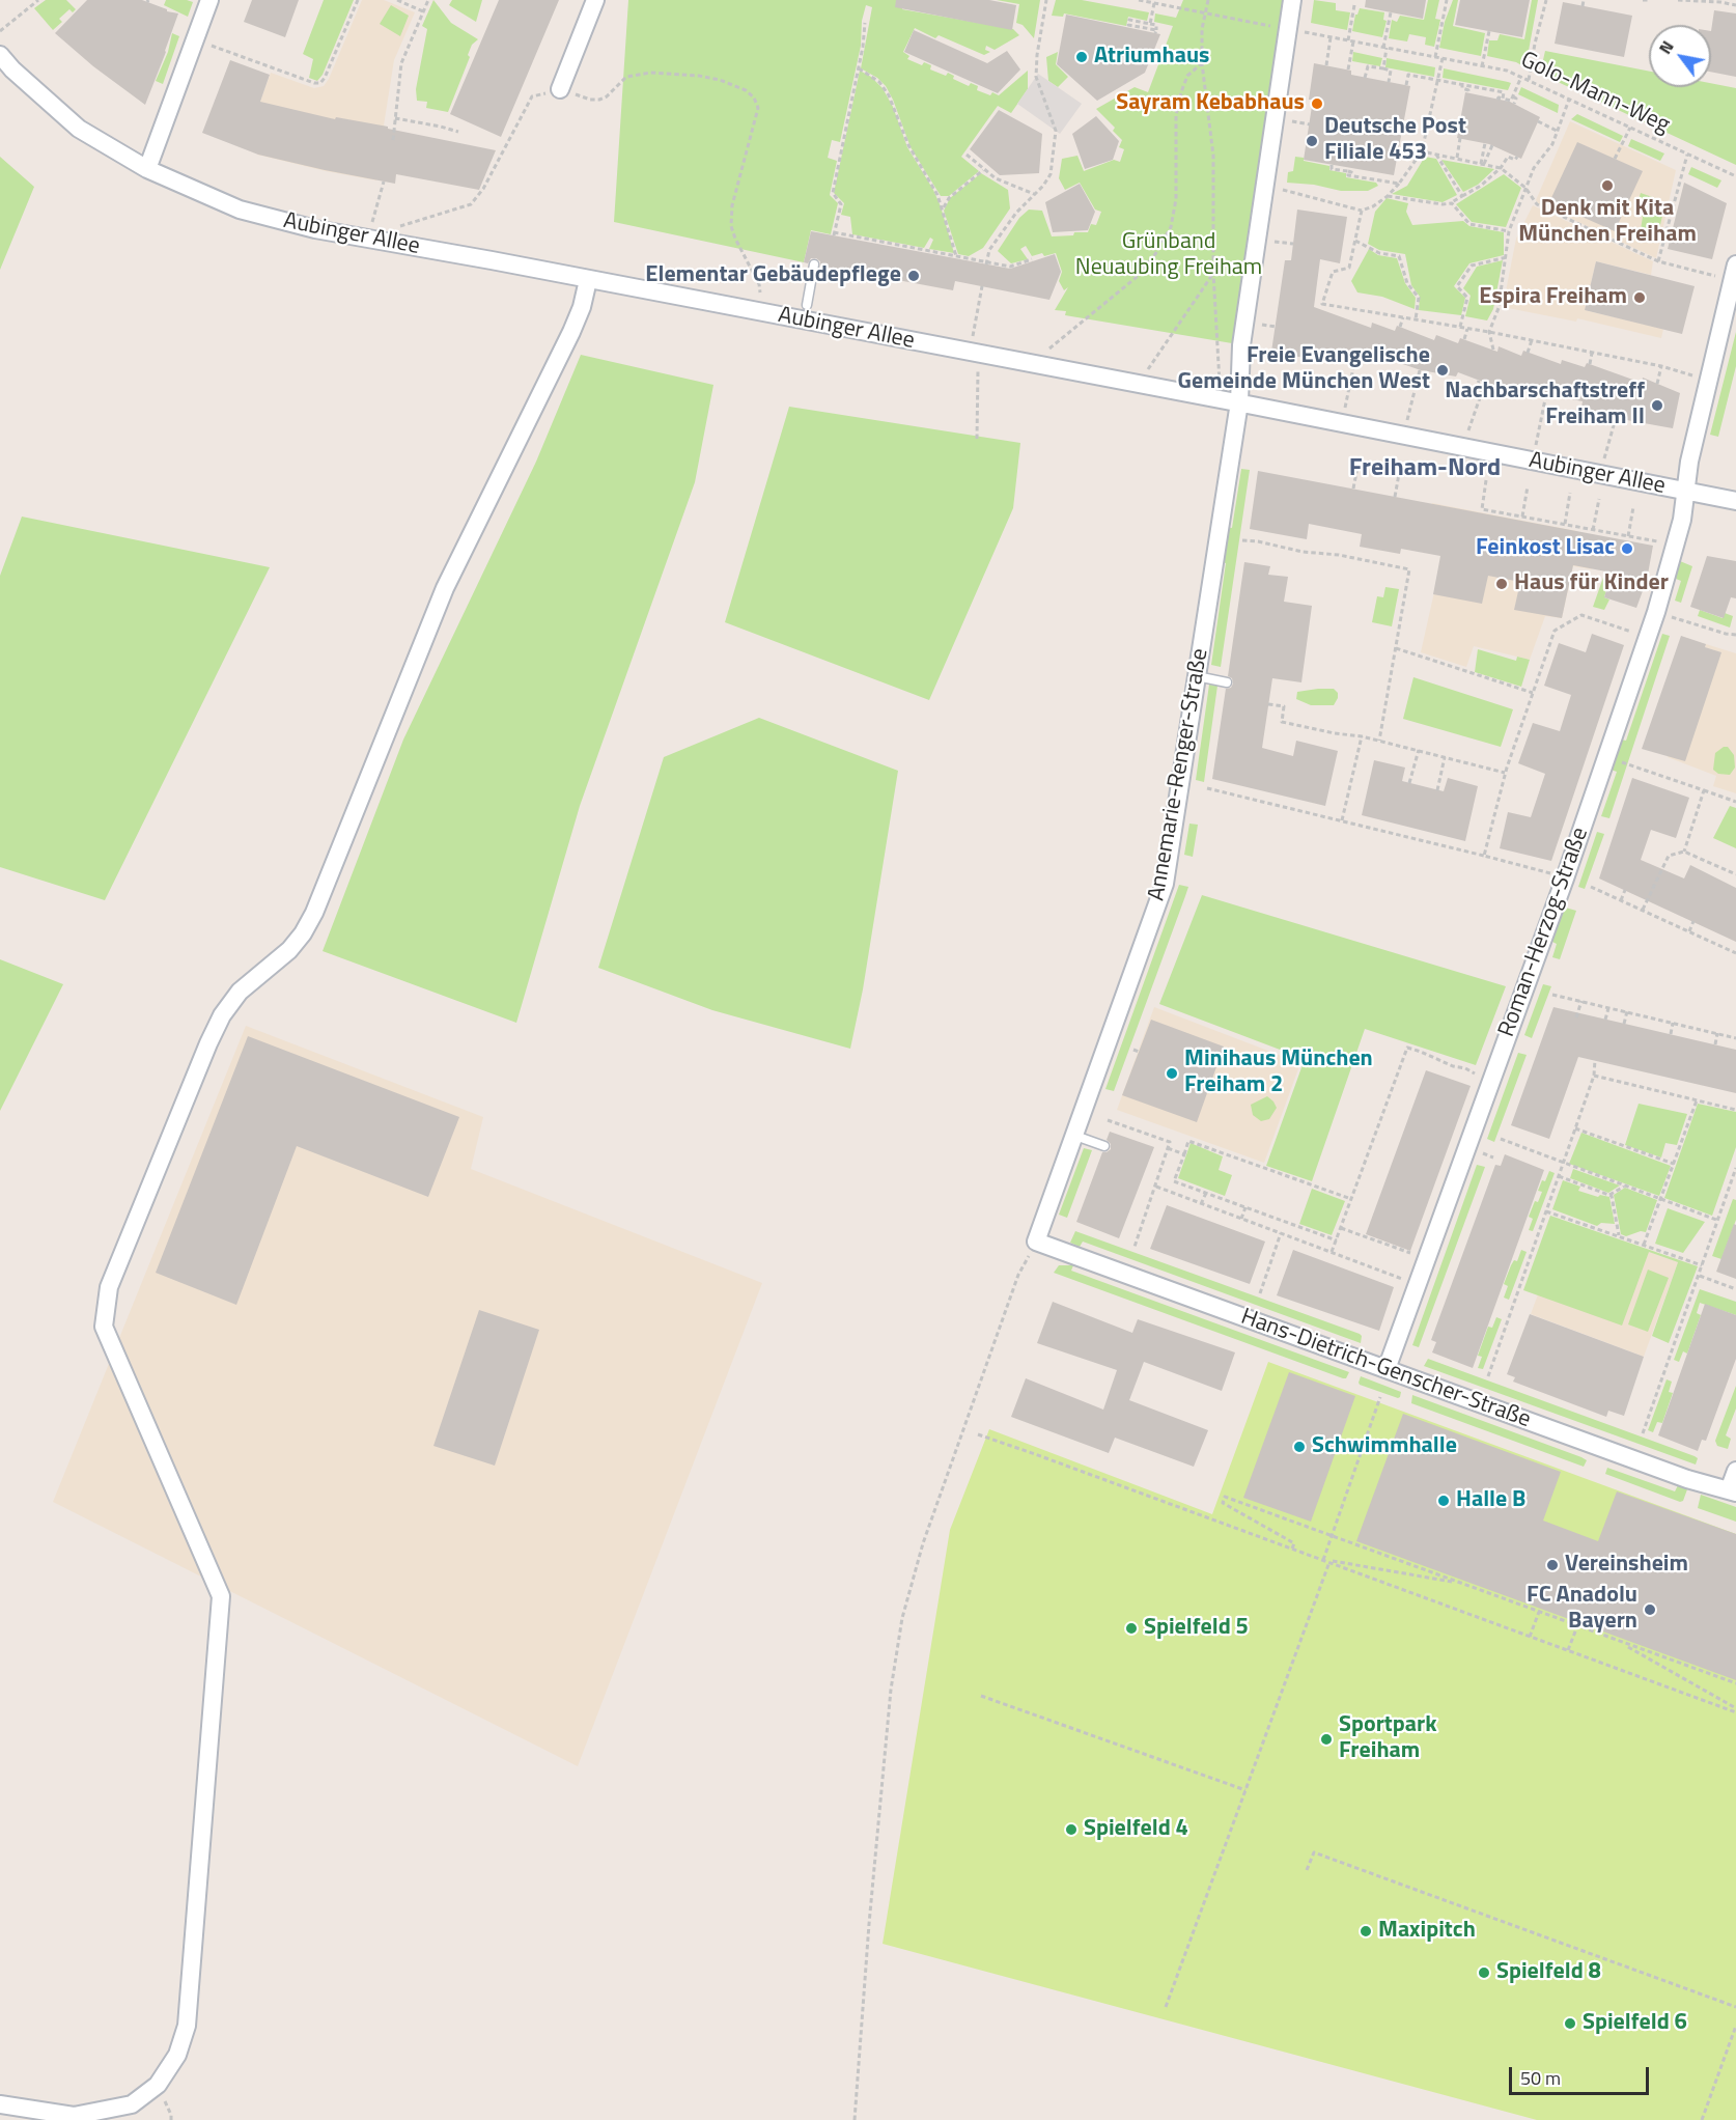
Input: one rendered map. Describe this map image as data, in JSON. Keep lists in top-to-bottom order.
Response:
{
  "streets": {
    "street": [
      "Aubinger Allee",
      "Annemarie-Renger-Straße",
      "Roman-Herzog-Straße",
      "Hans-Dietrich-Genscher-Straße"
    ],
    "path": ["Golo-Mann-Weg"]
  },
  "crossings": [
    ["Golo-Mann-Weg", "Annemarie-Renger-Straße"],
    ["Aubinger Allee", "Annemarie-Renger-Straße"],
    ["Aubinger Allee", "Roman-Herzog-Straße"],
    ["Annemarie-Renger-Straße", "Hans-Dietrich-Genscher-Straße"],
    ["Roman-Herzog-Straße", "Hans-Dietrich-Genscher-Straße"]
  ],
  "districts": ["Freiham-Nord"],
  "parks": ["Grünband Neuaubing Freiham"],
  "places": [
    "Atriumhaus",
    "Sayram Kebabhaus",
    "Deutsche Post Filiale 453",
    "Denk mit Kita München Freiham",
    "Elementar Gebäudepflege",
    "Espira Freiham",
    "Freie Evangelische Gemeinde München West",
    "Nachbarschaftstreff Freiham II",
    "Feinkost Lisac",
    "Haus für Kinder",
    "Minihaus München Freiham 2",
    "Schwimmhalle",
    "Halle B",
    "Vereinsheim",
    "FC Anadolu Bayern",
    "Spielfeld 5",
    "Sportpark Freiham",
    "Spielfeld 4",
    "Maxipitch",
    "Spielfeld 8",
    "Spielfeld 6"
  ],
  "scale_bar": "50 m",
  "north": "top left"
}
